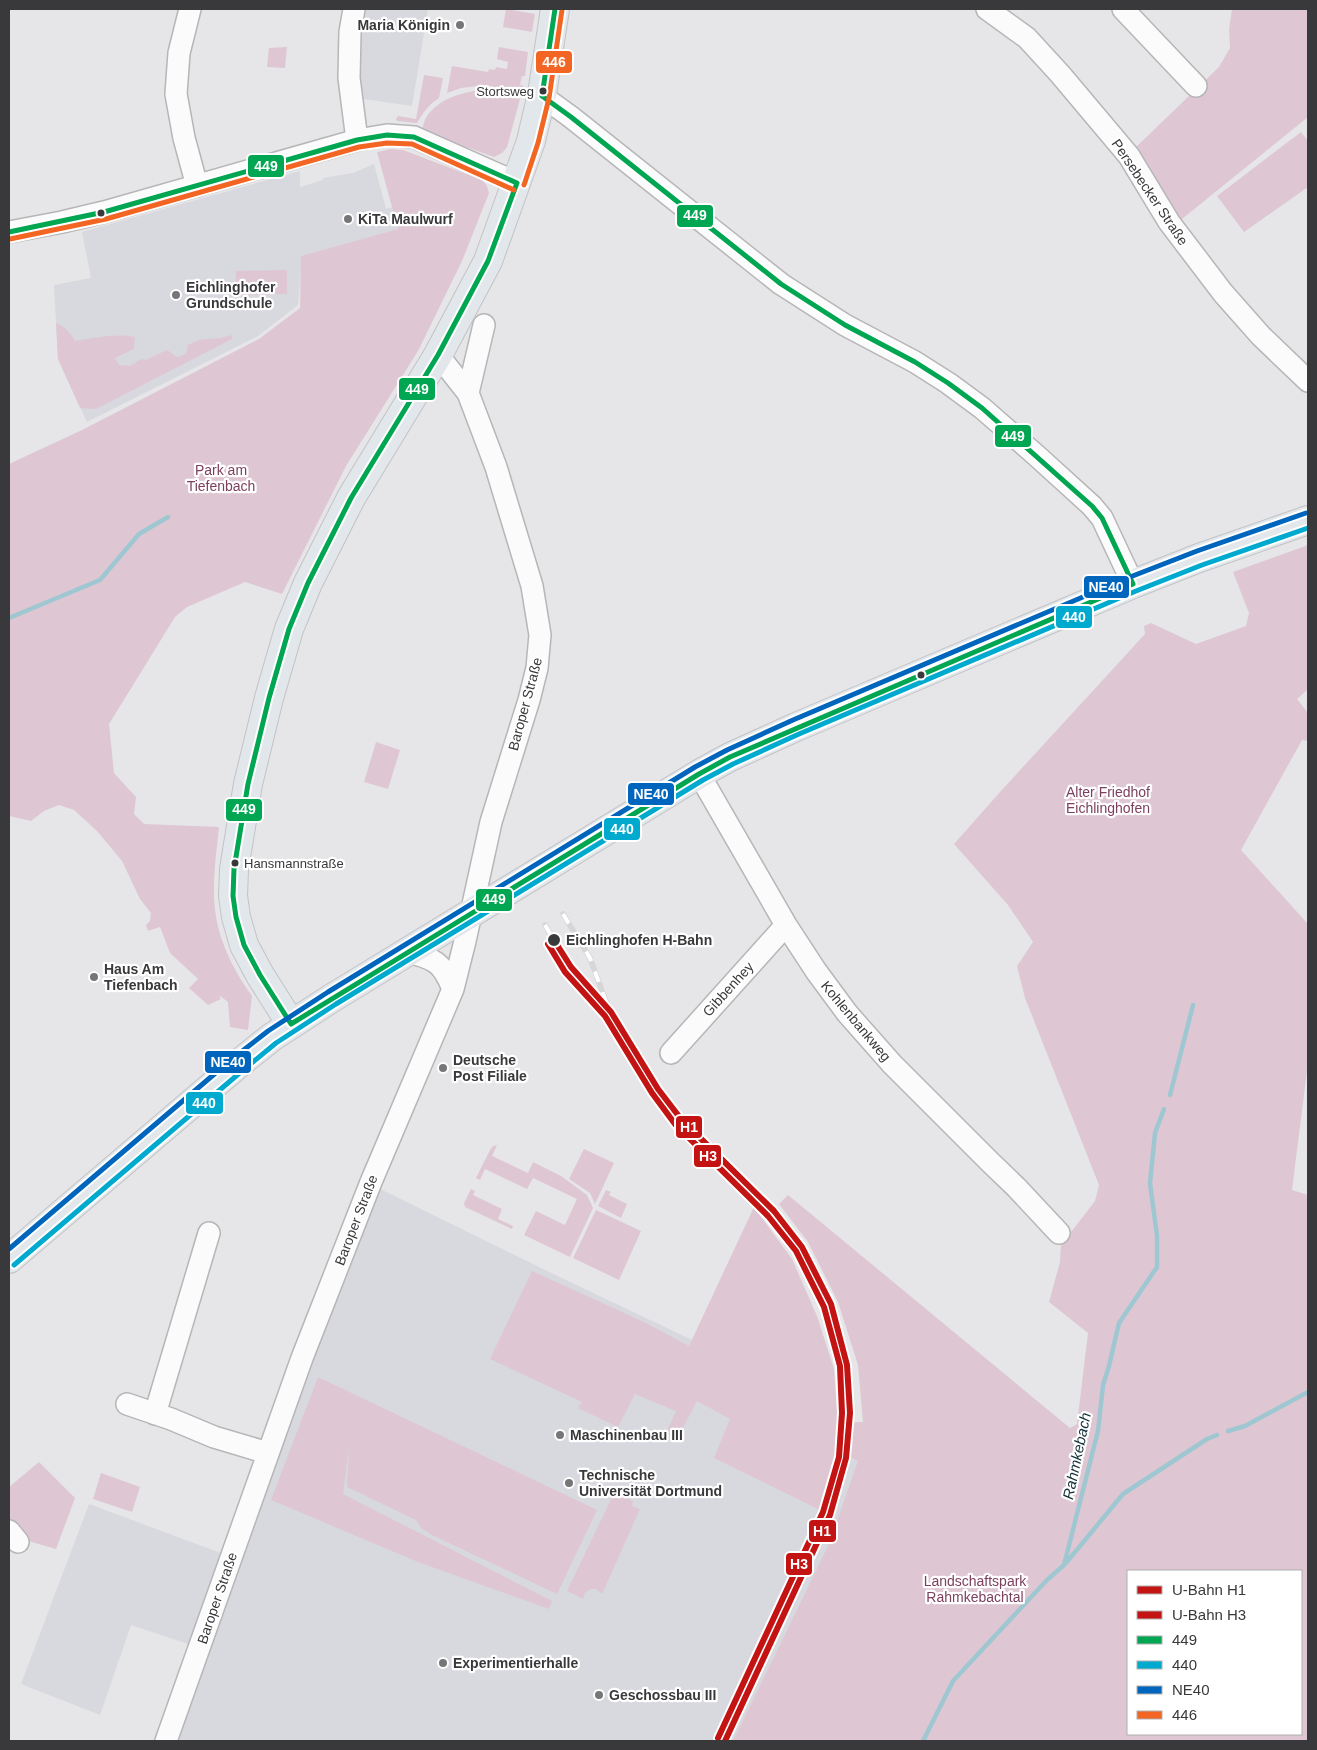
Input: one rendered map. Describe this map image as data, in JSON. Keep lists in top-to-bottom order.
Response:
{
  "streets": {
    "street": [
      "Persebecker Straße",
      "Baroper Straße",
      "Gibbenhey",
      "Kohlenbankweg"
    ]
  },
  "crossings": [
    ["Gibbenhey", "Kohlenbankweg"]
  ],
  "water": ["Rahmkebach"],
  "parks": ["Park am Tiefenbach", "Alter Friedhof Eichlinghofen", "Landschaftspark Rahmkebachtal"],
  "places": [
    "Maria Königin",
    "Stortsweg",
    "KiTa Maulwurf",
    "Eichlinghofer Grundschule",
    "Hansmannstraße",
    "Eichlinghofen H-Bahn",
    "Haus Am Tiefenbach",
    "Deutsche Post Filiale",
    "Maschinenbau III",
    "Technische Universität Dortmund",
    "Experimentierhalle",
    "Geschossbau III"
  ],
  "lines": [
    "transit line 449",
    "transit line 446",
    "transit line NE40",
    "transit line 440",
    "metro line H1",
    "metro line H3"
  ],
  "legend": [
    "U-Bahn H1",
    "U-Bahn H3",
    "449",
    "440",
    "NE40",
    "446"
  ]
}
